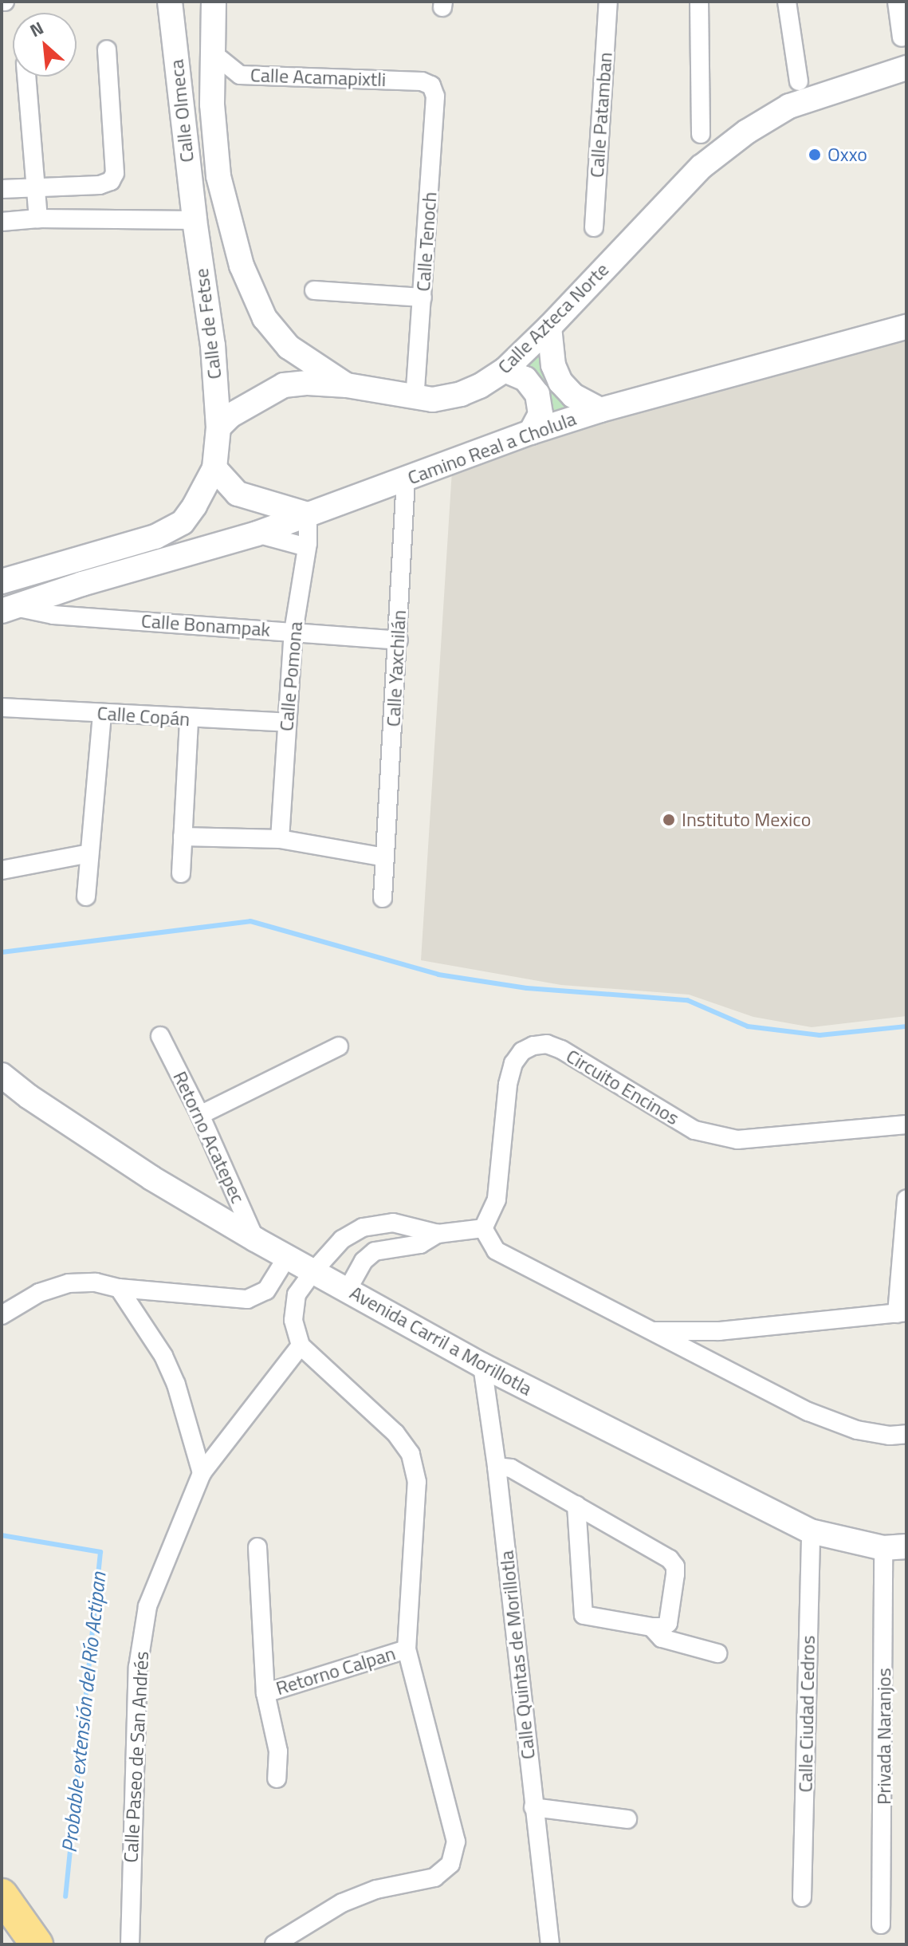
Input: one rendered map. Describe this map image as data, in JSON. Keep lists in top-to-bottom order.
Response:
{
  "streets": {
    "main road": [
      "Calle Olmeca",
      "Calle Azteca Norte",
      "Calle de Fetse",
      "Camino Real a Cholula",
      "Avenida Carril a Morillotla"
    ],
    "street": [
      "Calle Acamapixtli",
      "Calle Patamban",
      "Calle Tenoch",
      "Calle Bonampak",
      "Calle Yaxchilán",
      "Calle Pomona",
      "Calle Copán",
      "Circuito Encinos",
      "Retorno Acatepec",
      "Calle Quintas de Morillotla",
      "Retorno Calpan",
      "Calle Ciudad Cedros",
      "Privada Naranjos",
      "Calle Paseo de San Andrés"
    ]
  },
  "crossings": [
    ["Calle Acamapixtli", "Calle Tenoch"],
    ["Calle Olmeca", "Calle de Fetse"],
    ["Calle Tenoch", "Calle Azteca Norte"],
    ["Calle Azteca Norte", "Calle de Fetse"],
    ["Camino Real a Cholula", "Calle Bonampak"],
    ["Camino Real a Cholula", "Calle Yaxchilán"],
    ["Camino Real a Cholula", "Calle Pomona"],
    ["Calle Bonampak", "Calle Yaxchilán"],
    ["Calle Bonampak", "Calle Pomona"],
    ["Calle Pomona", "Calle Copán"],
    ["Retorno Acatepec", "Avenida Carril a Morillotla"],
    ["Avenida Carril a Morillotla", "Calle Quintas de Morillotla"],
    ["Avenida Carril a Morillotla", "Calle Ciudad Cedros"],
    ["Avenida Carril a Morillotla", "Privada Naranjos"]
  ],
  "water": ["Probable extensión del Río Actipan"],
  "places": ["Oxxo", "Instituto Mexico"],
  "north": "top left"
}
